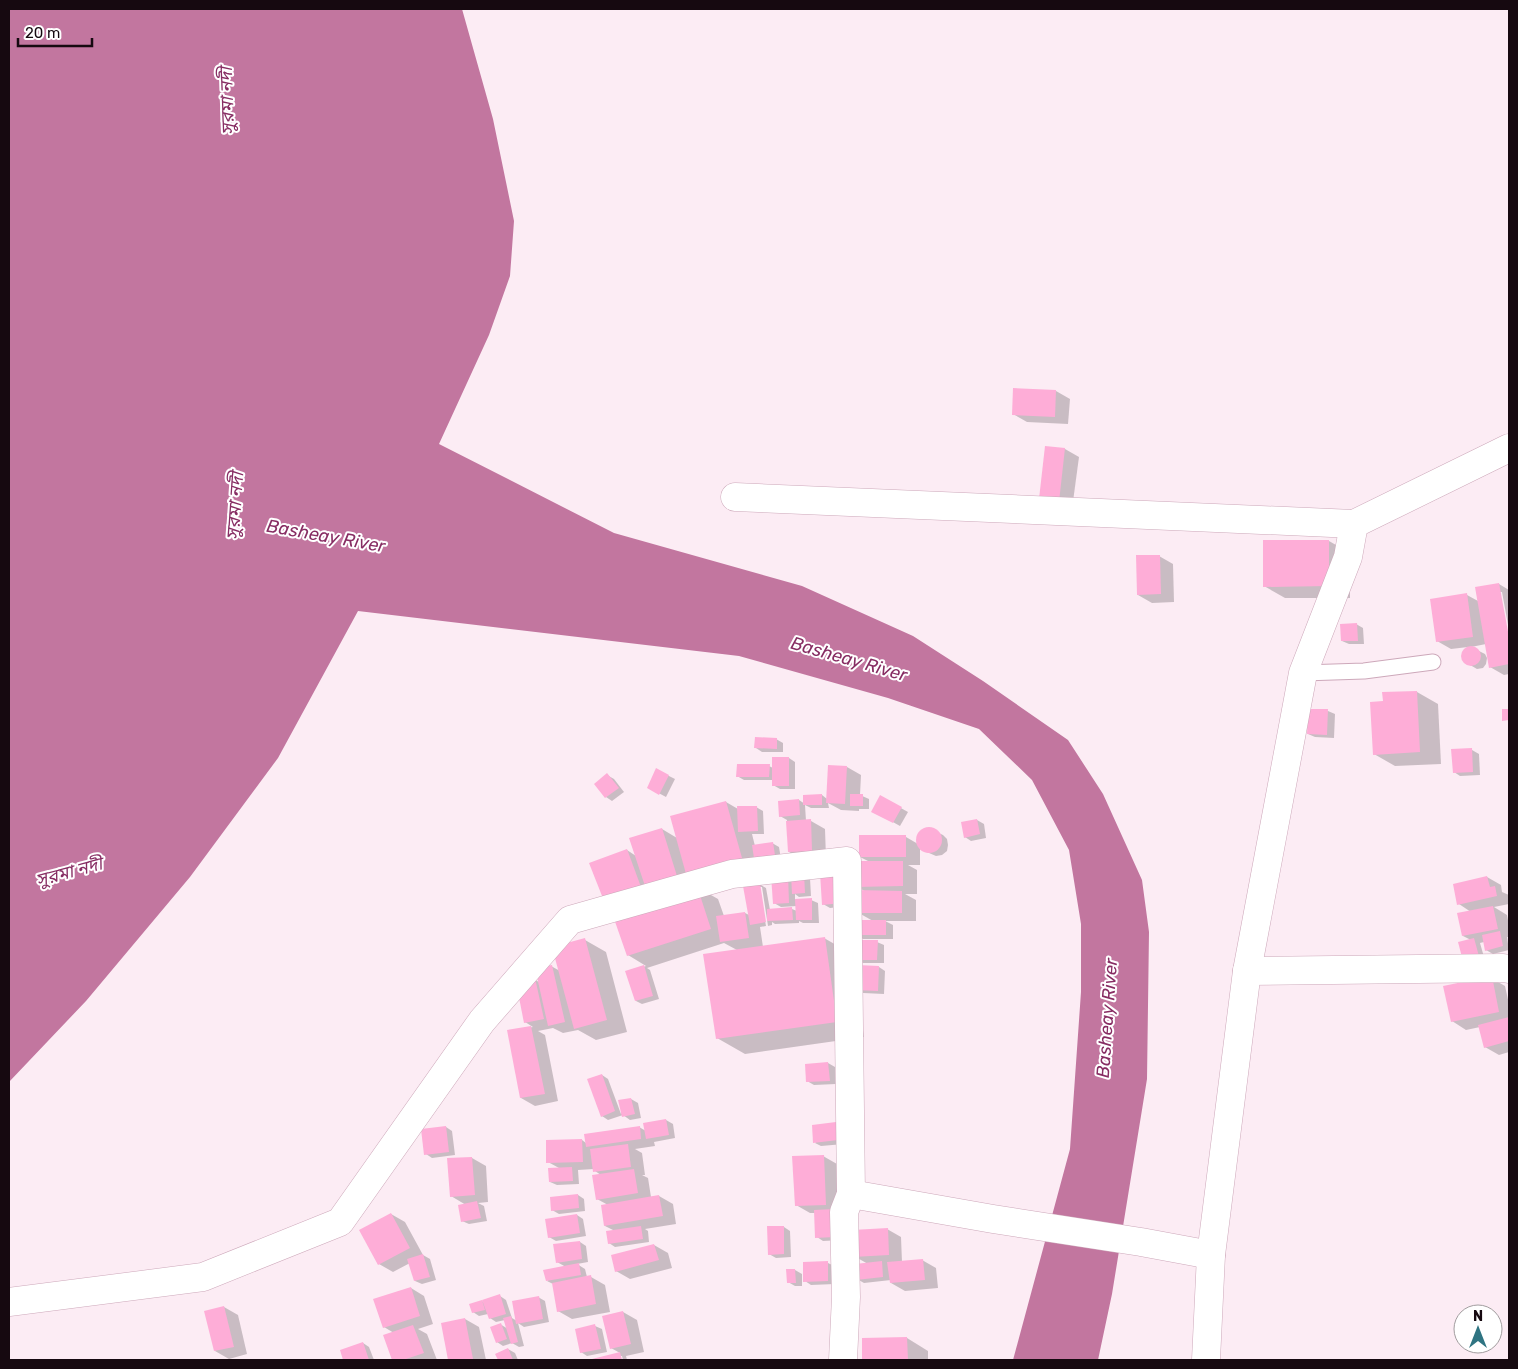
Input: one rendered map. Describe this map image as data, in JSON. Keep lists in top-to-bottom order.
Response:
{
  "water": ["সুরমা নদী", "Basheay River"],
  "scale_bar": "20 m",
  "north": "top"
}
